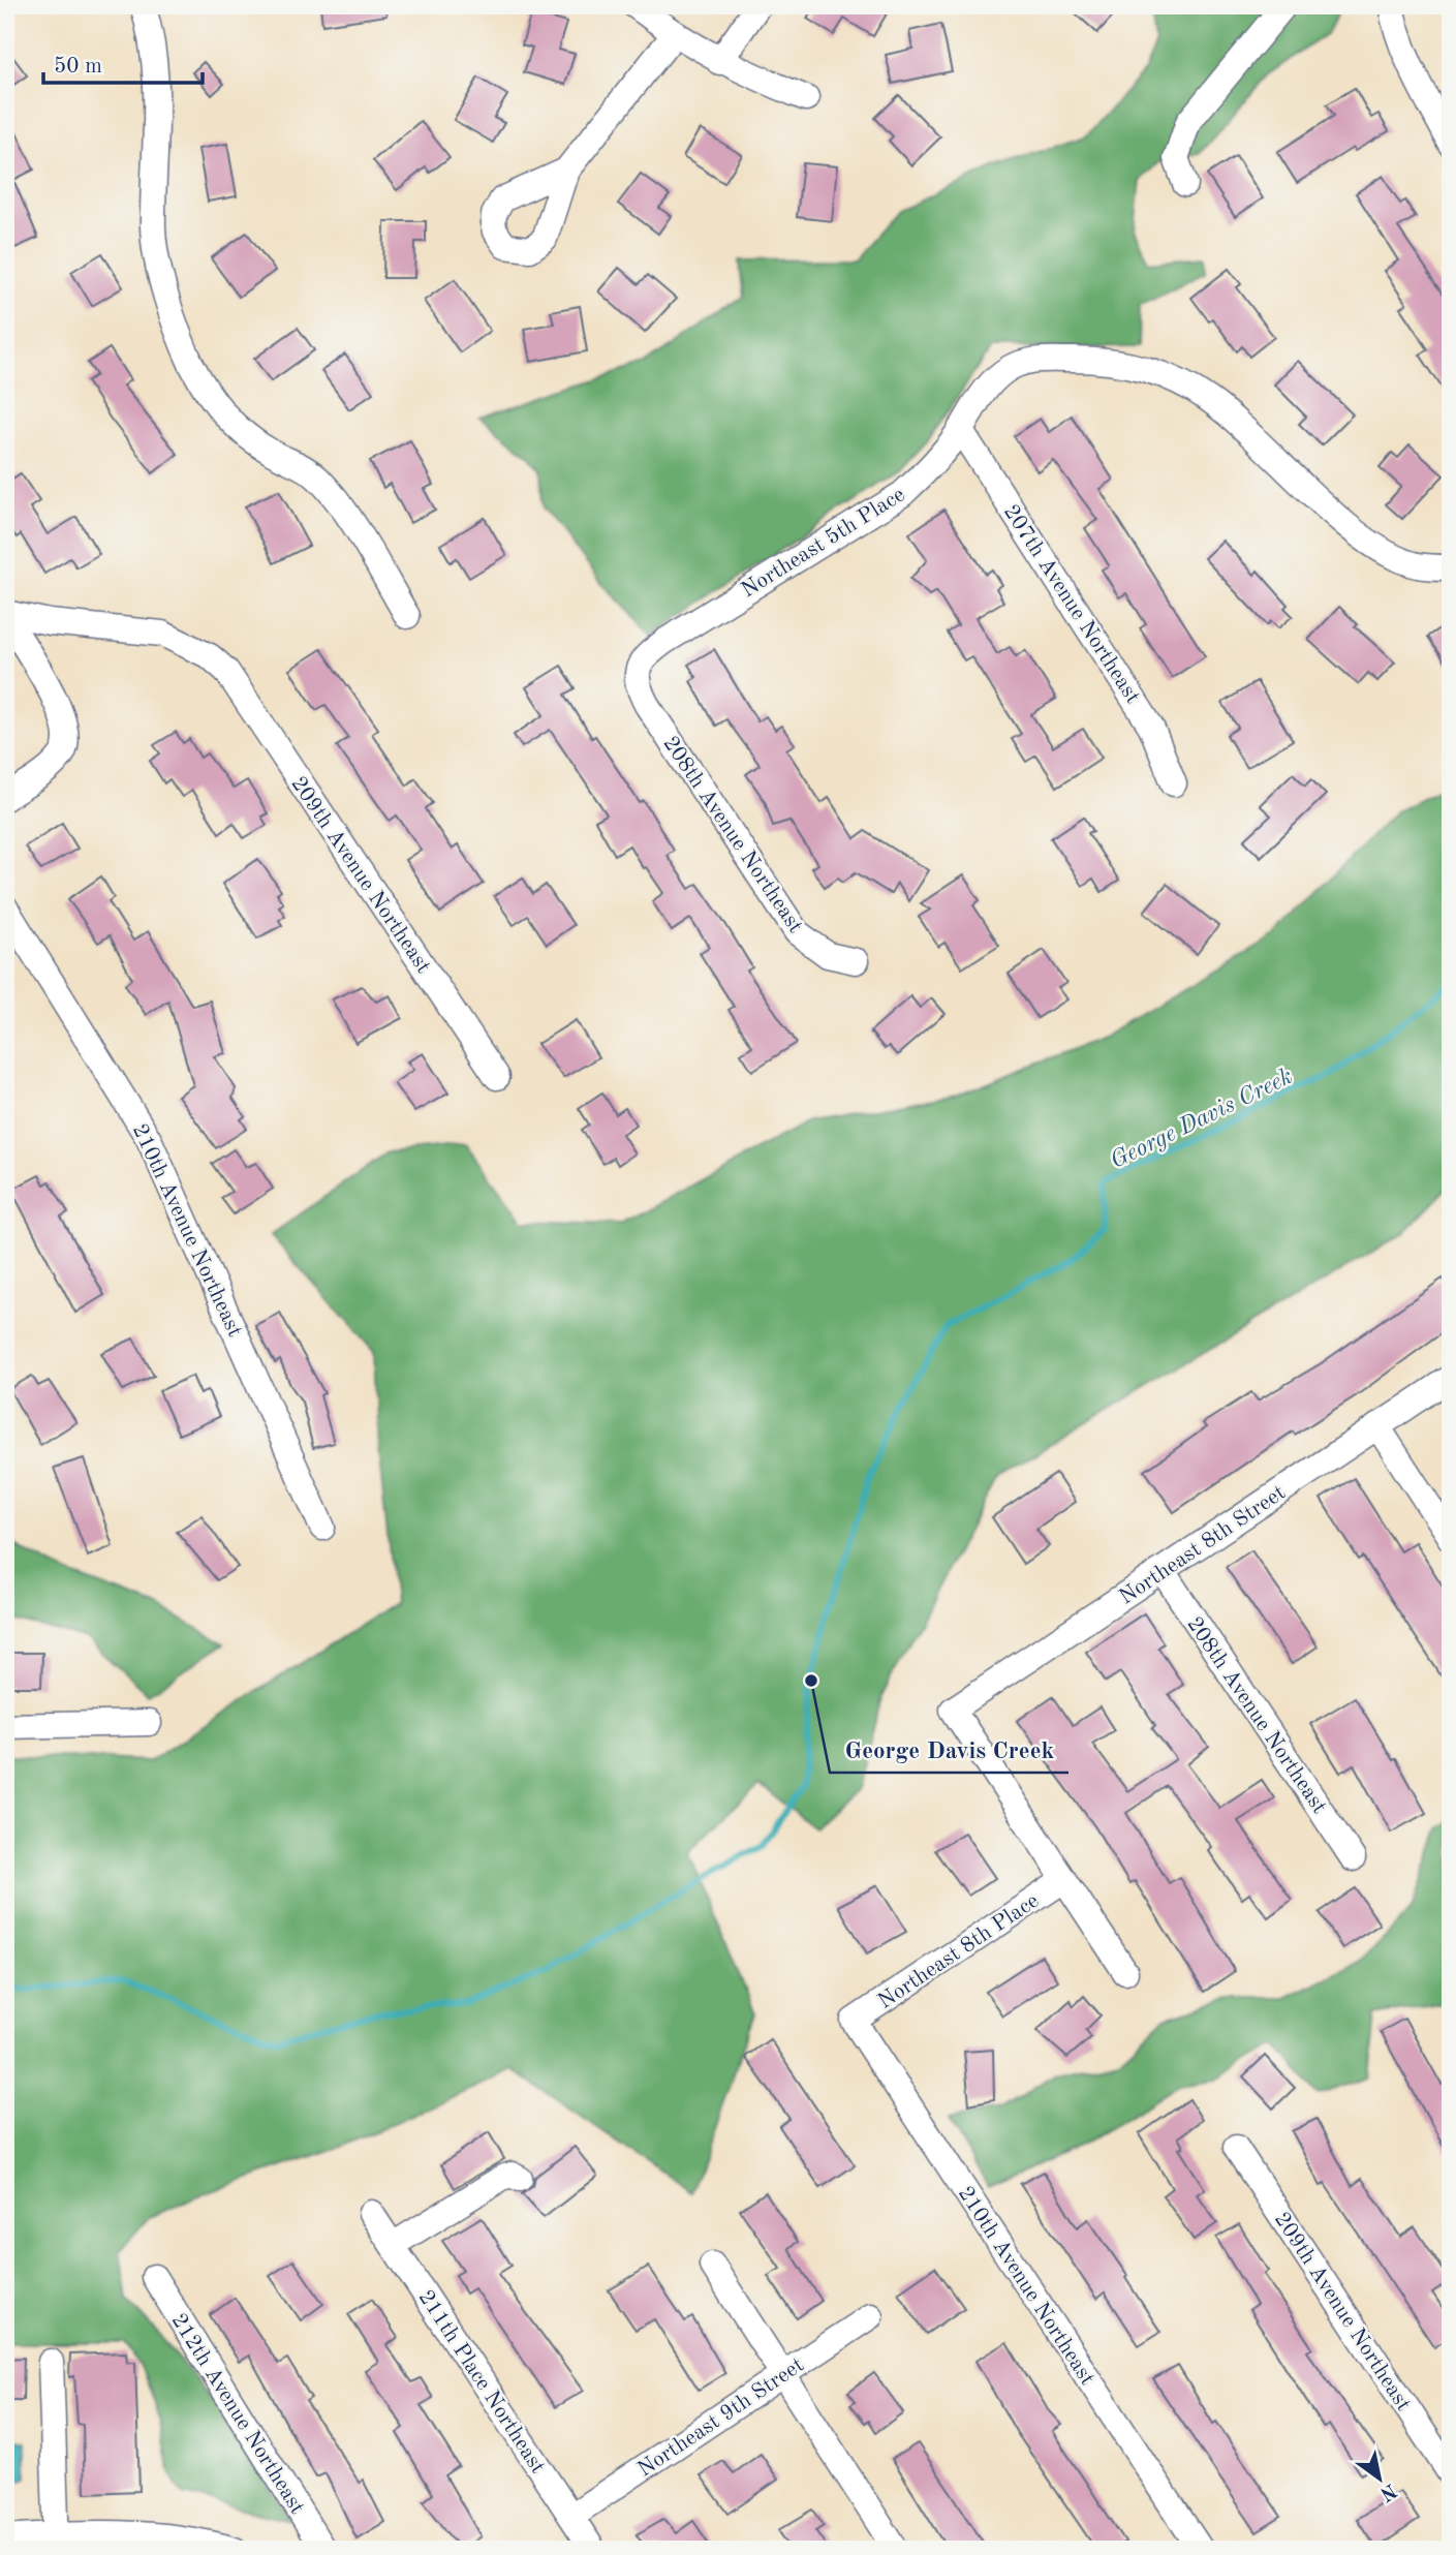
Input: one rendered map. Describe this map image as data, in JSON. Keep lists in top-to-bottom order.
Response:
{
  "streets": {
    "street": [
      "Northeast 5th Place",
      "207th Avenue Northeast",
      "208th Avenue Northeast",
      "209th Avenue Northeast",
      "210th Avenue Northeast",
      "Northeast 8th Street",
      "Northeast 8th Place",
      "211th Place Northeast",
      "212th Avenue Northeast",
      "Northeast 9th Street"
    ]
  },
  "crossings": [
    ["Northeast 5th Place", "207th Avenue Northeast"],
    ["Northeast 5th Place", "208th Avenue Northeast"],
    ["208th Avenue Northeast", "Northeast 8th Street"],
    ["210th Avenue Northeast", "Northeast 8th Place"],
    ["Northeast 8th Street", "Northeast 8th Place"],
    ["211th Place Northeast", "Northeast 9th Street"]
  ],
  "water": ["George Davis Creek"],
  "places": ["George Davis Creek"],
  "scale_bar": "50 m",
  "north": "bottom right"
}
